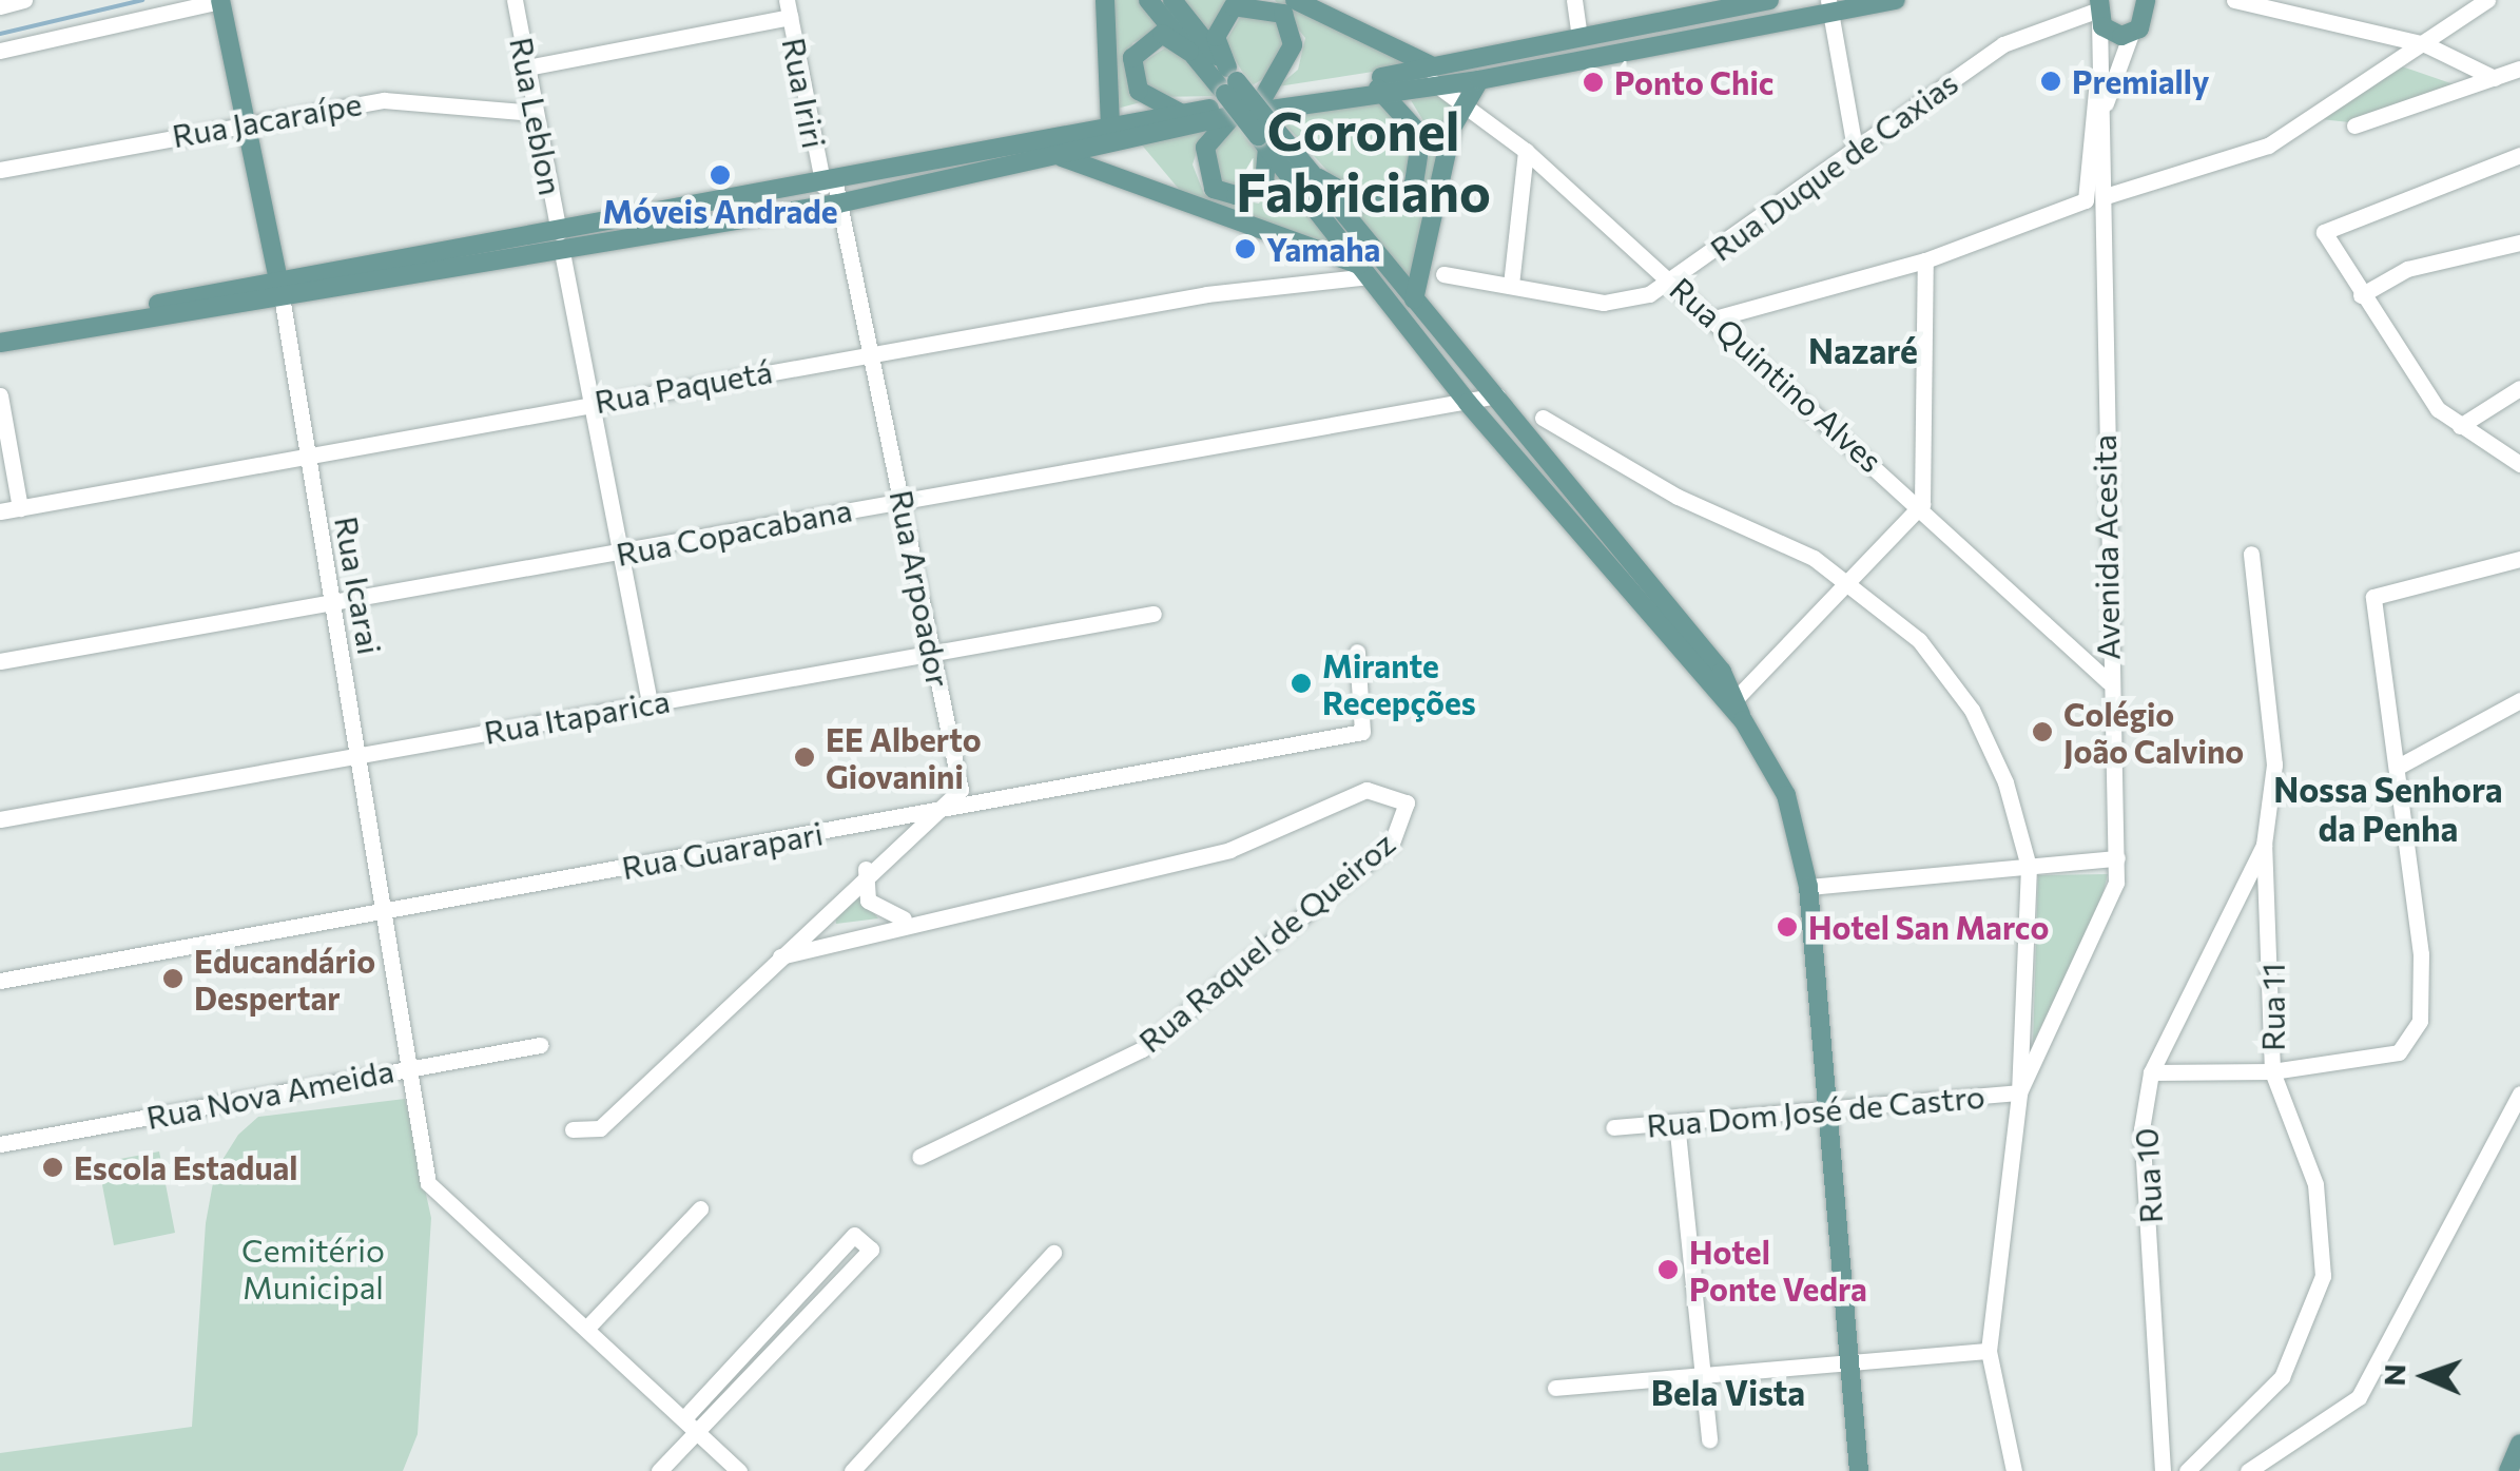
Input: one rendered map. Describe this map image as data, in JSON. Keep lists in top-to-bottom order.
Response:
{
  "streets": {
    "main road": ["Rua Icarai"],
    "street": [
      "Rua Iriri",
      "Rua Leblon",
      "Rua Jacaraípe",
      "Rua Duque de Caxias",
      "Rua Quintino Alves",
      "Rua Paquetá",
      "Rua Copacabana",
      "Avenida Acesita",
      "Rua Arpoador",
      "Rua Itaparica",
      "Rua Guarapari",
      "Rua Raquel de Queiroz",
      "Rua 11",
      "Rua Nova Ameida",
      "Rua Dom José de Castro",
      "Rua 10"
    ]
  },
  "crossings": [
    ["Rua Iriri", "Rua Arpoador"],
    ["Rua Leblon", "Rua Jacaraípe"],
    ["Rua Leblon", "Rua Paquetá"],
    ["Rua Leblon", "Rua Copacabana"],
    ["Rua Leblon", "Rua Itaparica"],
    ["Rua Jacaraípe", "Rua Icarai"],
    ["Rua Duque de Caxias", "Rua Quintino Alves"],
    ["Rua Quintino Alves", "Avenida Acesita"],
    ["Rua Paquetá", "Rua Icarai"],
    ["Rua Paquetá", "Rua Arpoador"],
    ["Rua Copacabana", "Rua Icarai"],
    ["Rua Copacabana", "Rua Arpoador"],
    ["Avenida Acesita", "Rua Dom José de Castro"],
    ["Rua Icarai", "Rua Itaparica"],
    ["Rua Icarai", "Rua Guarapari"],
    ["Rua Icarai", "Rua Nova Ameida"],
    ["Rua Arpoador", "Rua Itaparica"],
    ["Rua Arpoador", "Rua Guarapari"],
    ["Rua 11", "Rua 10"]
  ],
  "districts": [
    "Coronel Fabriciano",
    "Nazaré",
    "Nossa Senhora da Penha",
    "Bela Vista"
  ],
  "parks": ["Cemitério Municipal"],
  "places": [
    "Premially",
    "Ponto Chic",
    "Móveis Andrade",
    "Yamaha",
    "Mirante Recepções",
    "Colégio João Calvino",
    "EE Alberto Giovanini",
    "Hotel San Marco",
    "Educandário Despertar",
    "Escola Estadual",
    "Hotel Ponte Vedra"
  ],
  "north": "left"
}
